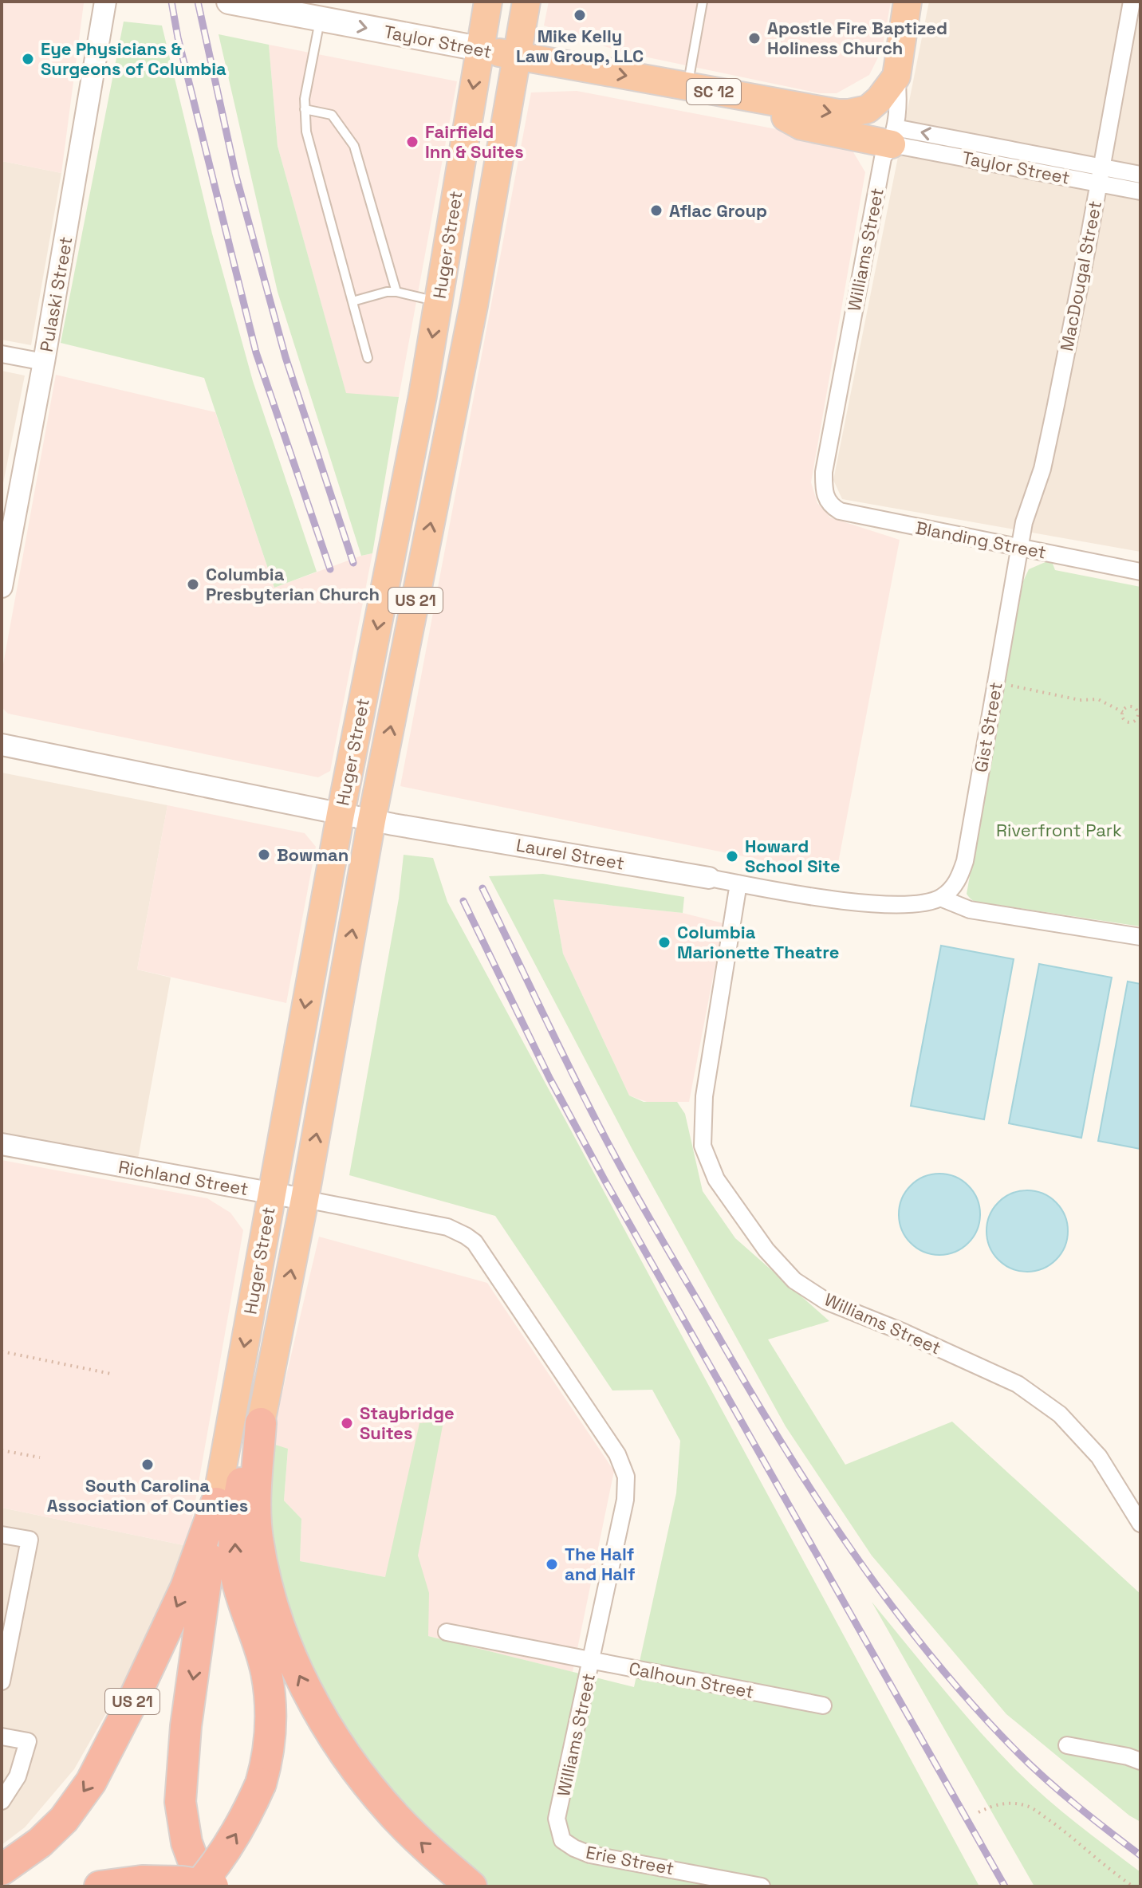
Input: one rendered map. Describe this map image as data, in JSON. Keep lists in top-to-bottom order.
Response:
{
  "streets": {
    "highway": [
      "Taylor Street",
      "SC 12",
      "Huger Street",
      "Williams Street",
      "US 21"
    ],
    "street": [
      "MacDougal Street",
      "Pulaski Street",
      "Blanding Street",
      "Gist Street",
      "Laurel Street",
      "Richland Street",
      "Calhoun Street",
      "Erie Street"
    ]
  },
  "crossings": [
    ["Taylor Street", "Huger Street"],
    ["Taylor Street", "Williams Street"],
    ["Taylor Street", "MacDougal Street"],
    ["Huger Street", "US 21"],
    ["Huger Street", "Laurel Street"],
    ["Huger Street", "Richland Street"],
    ["Williams Street", "Blanding Street"],
    ["Williams Street", "Laurel Street"],
    ["Williams Street", "Richland Street"],
    ["Williams Street", "Calhoun Street"],
    ["Williams Street", "Erie Street"],
    ["MacDougal Street", "Blanding Street"],
    ["MacDougal Street", "Gist Street"],
    ["Blanding Street", "Gist Street"],
    ["Gist Street", "Laurel Street"]
  ],
  "one_way": ["Taylor Street"],
  "parks": ["Riverfront Park"],
  "places": [
    "Mike Kelly Law Group, LLC",
    "Apostle Fire Baptized Holiness Church",
    "Eye Physicians & Surgeons of Columbia",
    "Fairfield Inn & Suites",
    "Aflac Group",
    "Columbia Presbyterian Church",
    "Bowman",
    "Howard School Site",
    "Columbia Marionette Theatre",
    "Staybridge Suites",
    "South Carolina Association of Counties",
    "The Half and Half"
  ]
}
